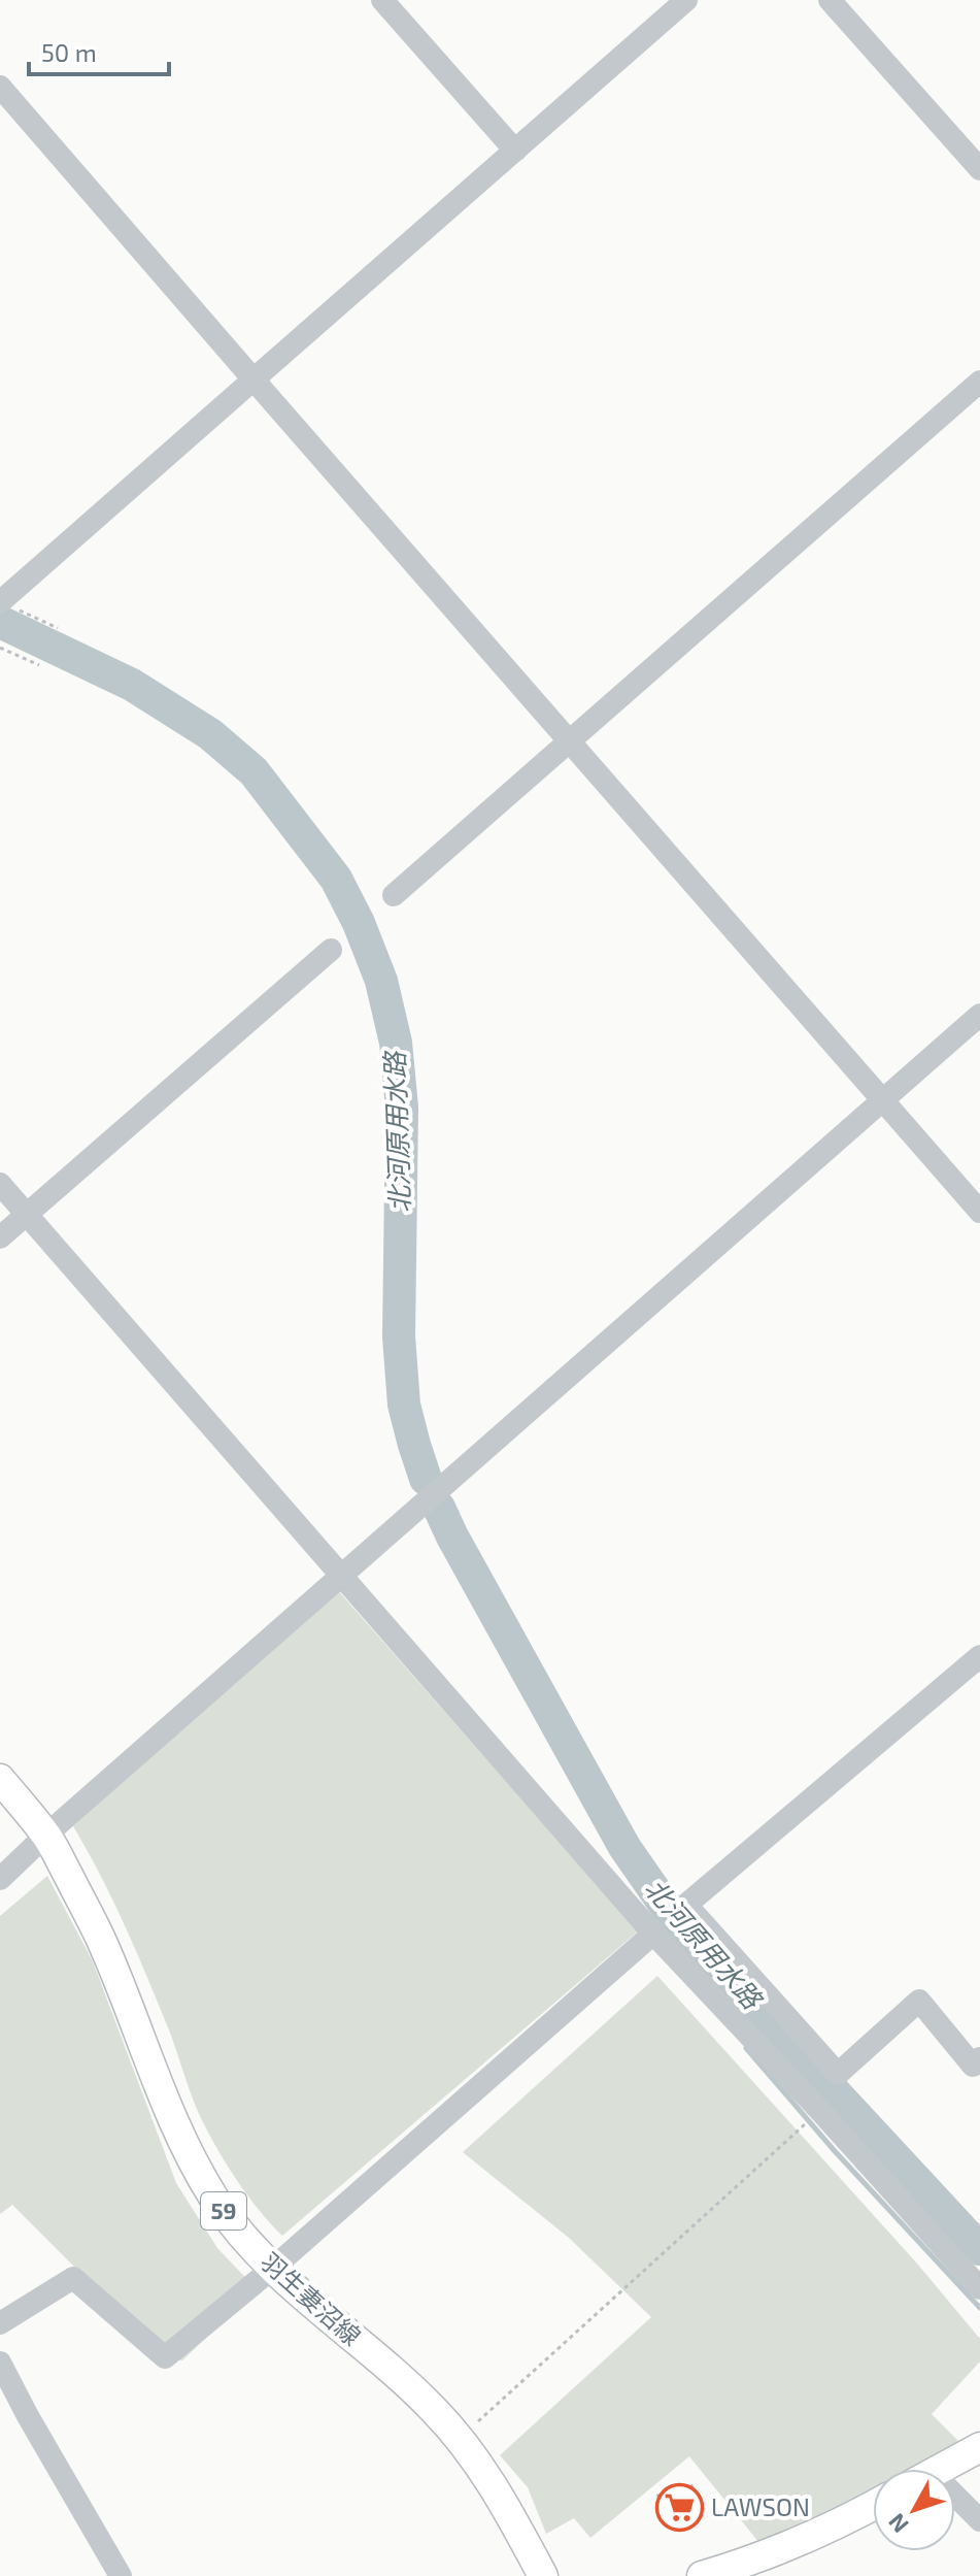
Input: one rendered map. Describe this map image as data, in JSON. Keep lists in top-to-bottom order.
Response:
{
  "streets": {
    "main road": ["59", "羽生妻沼線"]
  },
  "water": ["北河原用水路"],
  "places": {
    "supermarket": ["LAWSON"]
  },
  "scale_bar": "50 m",
  "north": "bottom left"
}
